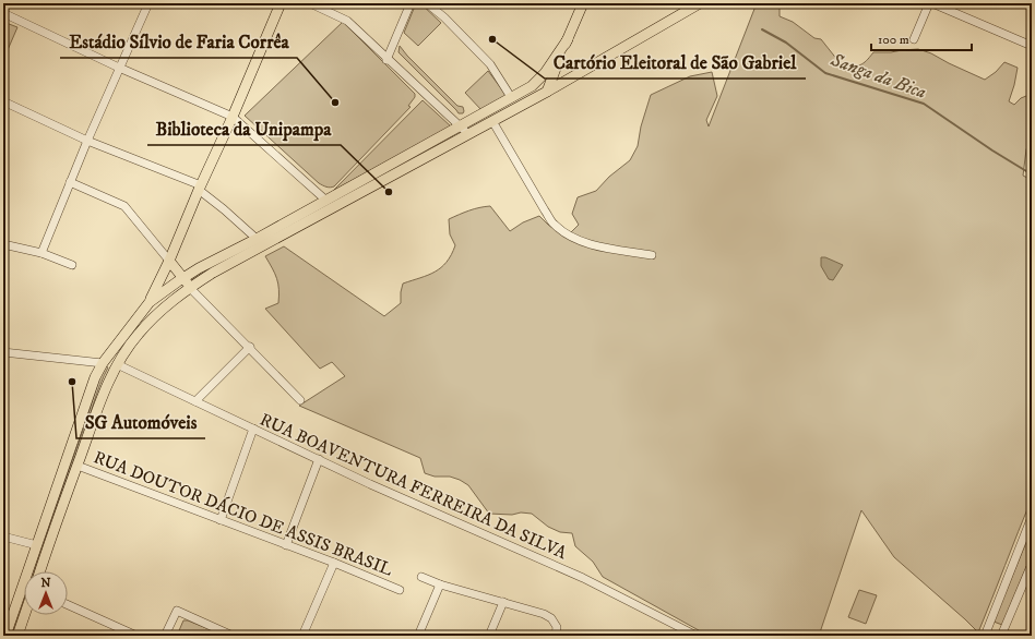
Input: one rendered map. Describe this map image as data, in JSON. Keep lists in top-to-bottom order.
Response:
{
  "streets": {
    "street": ["RUA BOAVENTURA FERREIRA DA SILVA", "RUA DOUTOR DÁCIO DE ASSIS BRASIL"]
  },
  "water": ["Sanga da Bica"],
  "places": [
    "Cartório Eleitoral de São Gabriel",
    "Estádio Sílvio de Faria Corrêa",
    "Biblioteca da Unipampa",
    "SG Automóveis"
  ],
  "scale_bar": "100 m",
  "north": "top"
}
